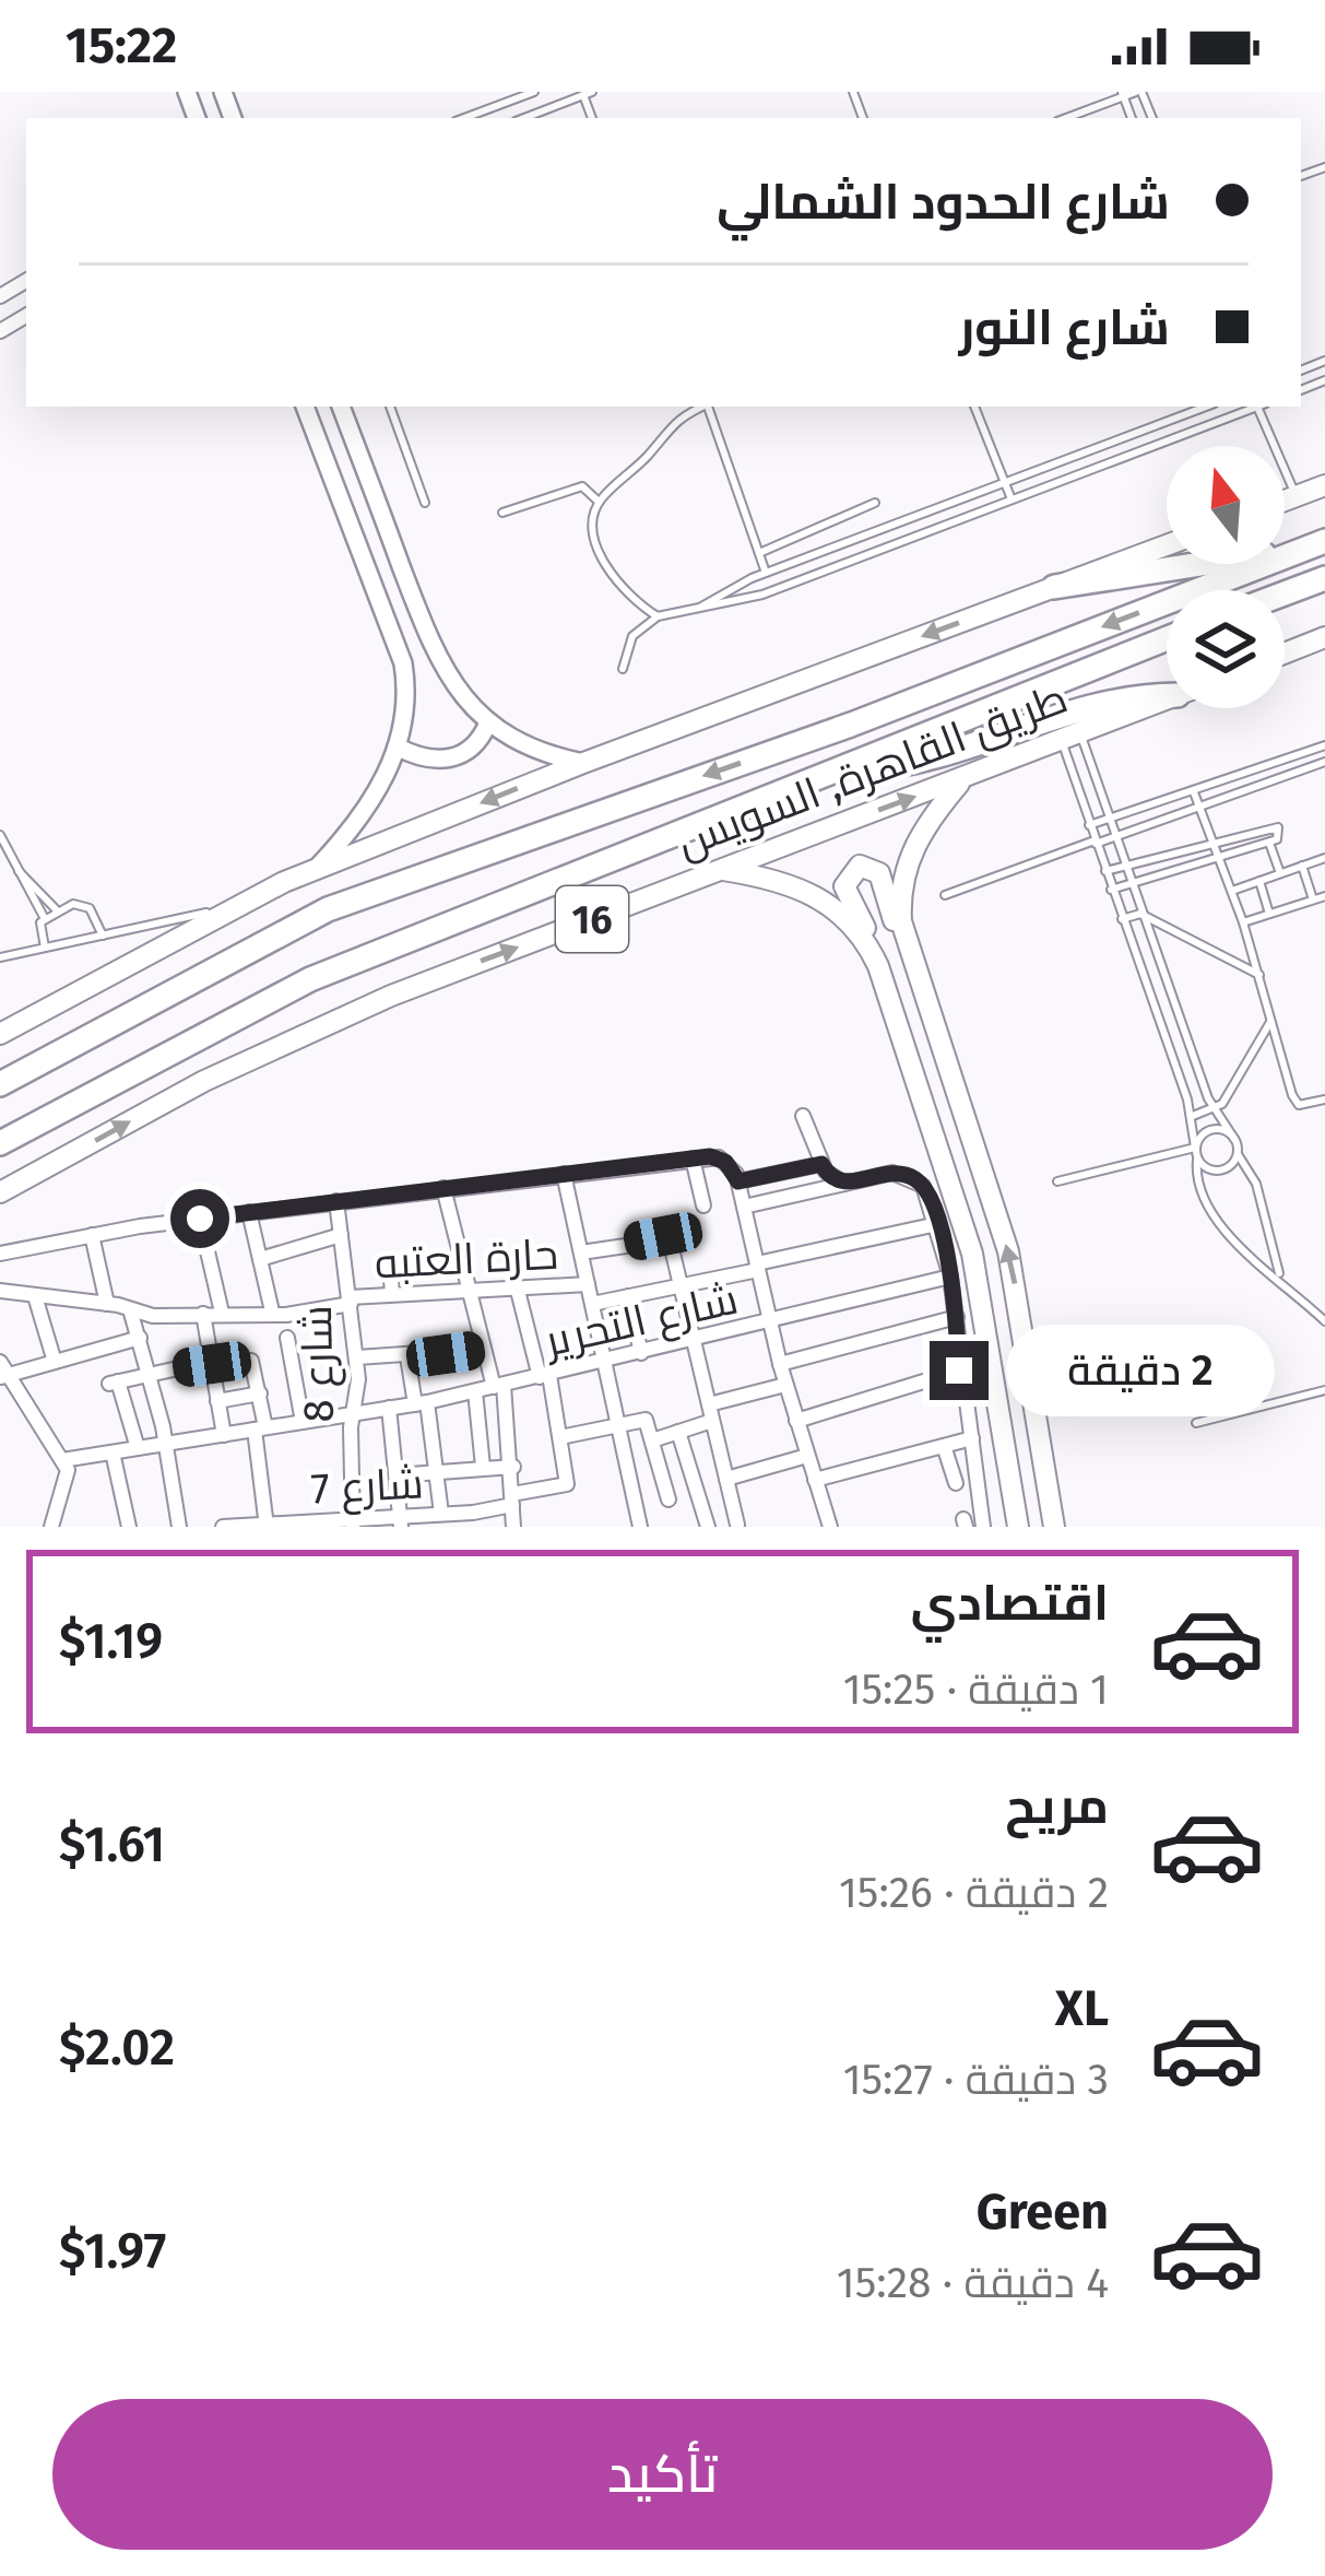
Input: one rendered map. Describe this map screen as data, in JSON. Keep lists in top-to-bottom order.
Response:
{
  "streets": {
    "highway": ["طريق القاهرة, السويس", "16"],
    "street": [
      "حارة العتبه",
      "شارع التحرير",
      "شارع 8",
      "شارع 7"
    ]
  },
  "crossings": [
    ["طريق القاهرة, السويس", "16"],
    ["حارة العتبه", "شارع 8"],
    ["شارع التحرير", "شارع 8"],
    ["شارع 8", "شارع 7"]
  ],
  "north": "top",
  "page": {
    "status": "15:22",
    "banner": ["شارع الحدود الشمالي", "شارع النور"],
    "bubble": "2 دقيقة",
    "list": [
      {
        "name": "اقتصادي",
        "note": "1 دقيقة · 15:25",
        "value": "$1.19"
      },
      {
        "name": "مريح",
        "note": "2 دقيقة · 15:26",
        "value": "$1.61"
      },
      {
        "name": "XL",
        "note": "3 دقيقة · 15:27",
        "value": "$2.02"
      },
      {
        "name": "Green",
        "note": "4 دقيقة · 15:28",
        "value": "$1.97"
      }
    ],
    "buttons": "تأكيد"
  }
}
